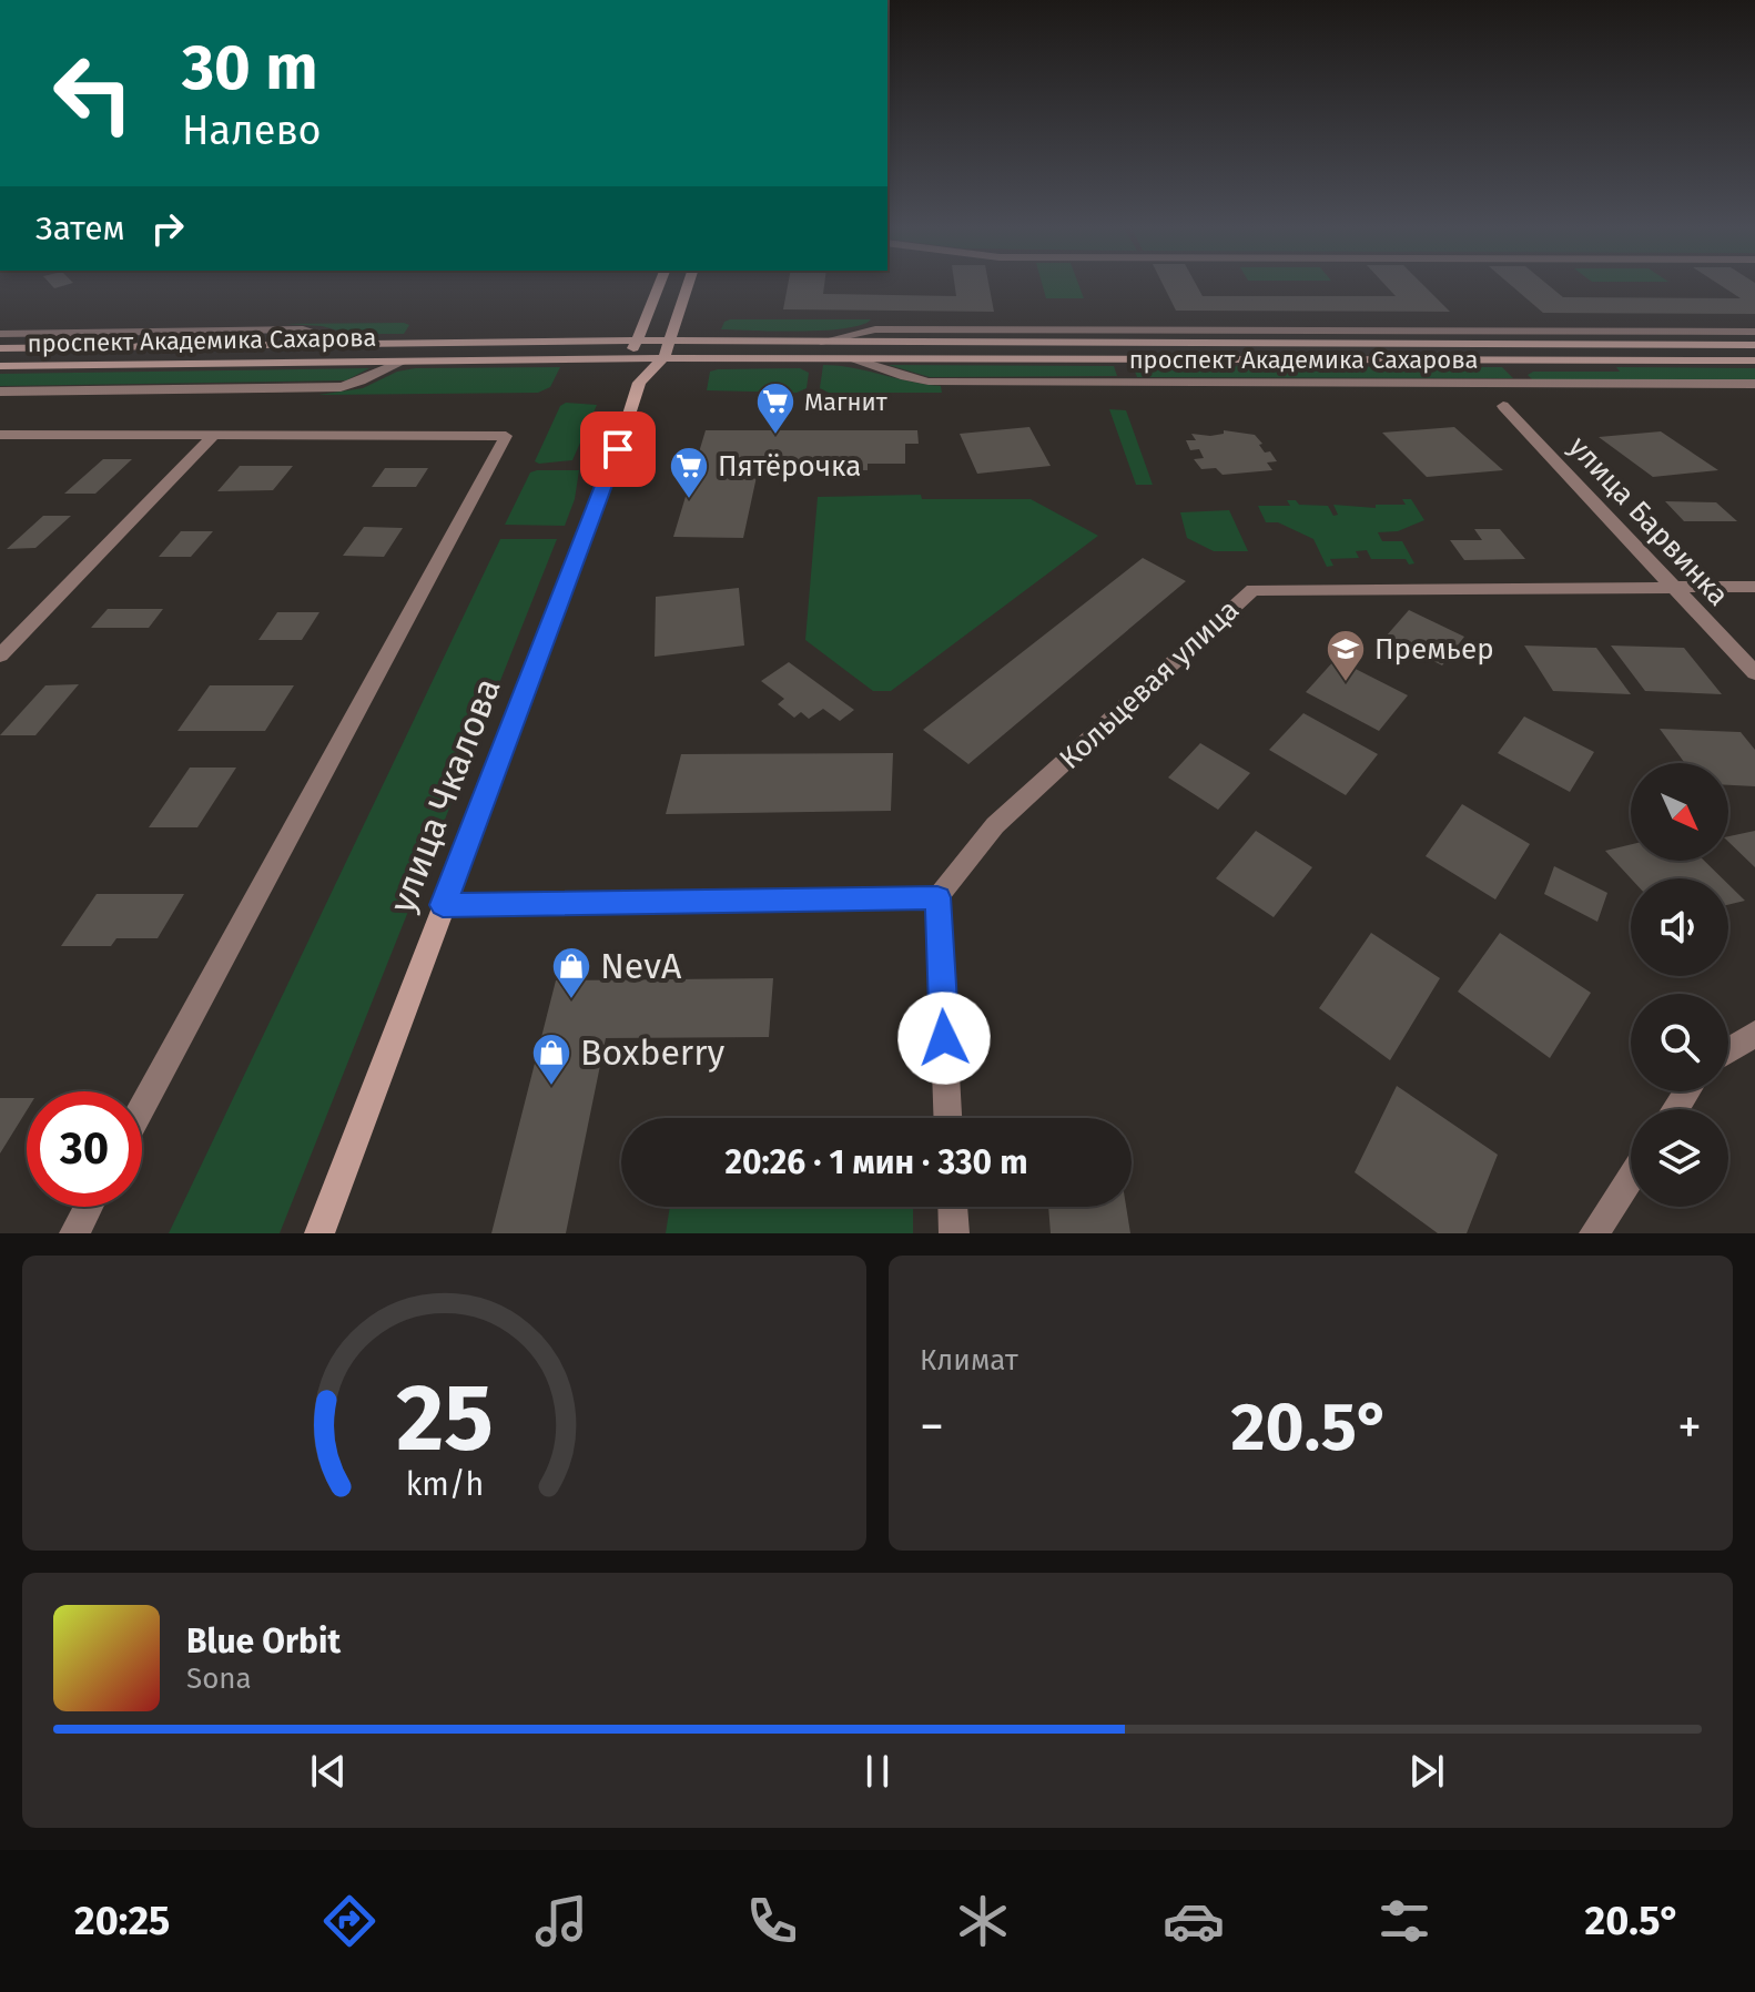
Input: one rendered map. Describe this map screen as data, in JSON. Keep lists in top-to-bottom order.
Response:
{
  "streets": {
    "main road": ["проспект Академика Сахарова", "улица Чкалова"],
    "street": ["улица Барвинка", "Кольцевая улица"]
  },
  "crossings": [
    ["проспект Академика Сахарова", "улица Чкалова"],
    ["улица Барвинка", "Кольцевая улица"]
  ],
  "places": {
    "supermarket": ["Магнит", "Пятёрочка"],
    "school or university": ["Премьер"],
    "shop": ["NevA", "Boxberry"]
  },
  "north": "bottom right",
  "page": {
    "turn": ["30 m", "Налево"],
    "then": "Затем",
    "limit": "30",
    "trip": "20:26 · 1 мин · 330 m",
    "tile": "Климат",
    "heat": ["−", "20.5°", "+"],
    "song": ["Blue Orbit", "Sona"],
    "tabs": ["20:25", "20.5°"],
    "gauge": ["25", "km/h"]
  }
}
